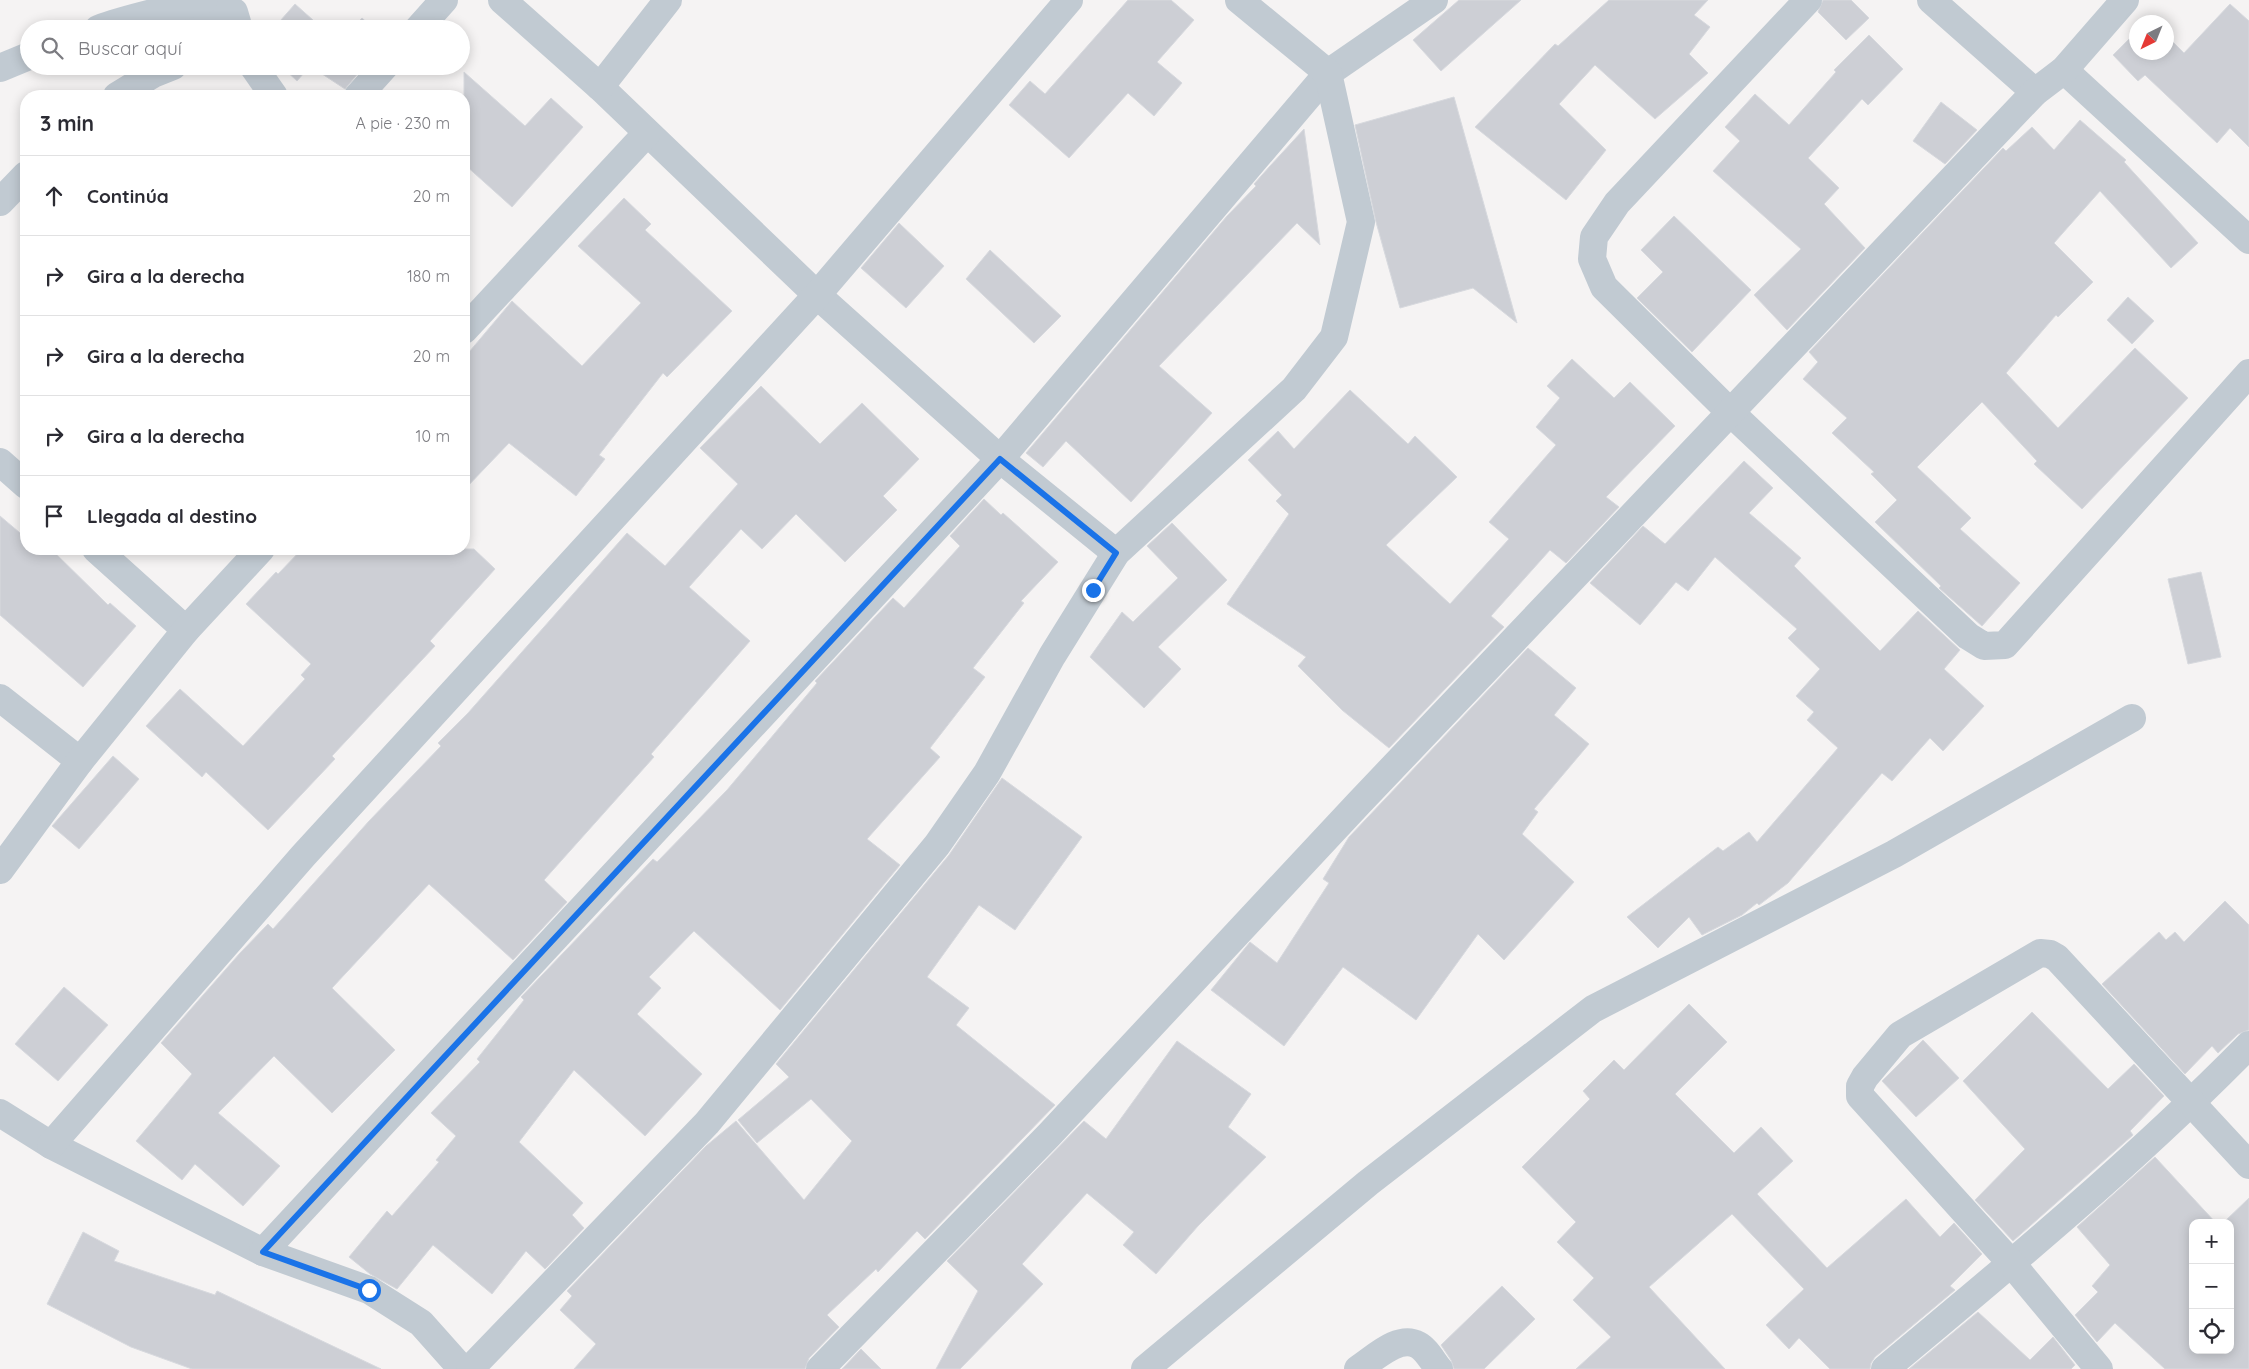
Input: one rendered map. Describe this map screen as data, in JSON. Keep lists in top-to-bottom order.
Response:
{
  "north": "bottom left",
  "page": {
    "search": "Buscar aquí",
    "heading": ["3 min", "A pie · 230 m"],
    "list": [
      ["Continúa", "20 m"],
      ["Gira a la derecha", "180 m"],
      ["Gira a la derecha", "20 m"],
      ["Gira a la derecha", "10 m"],
      "Llegada al destino"
    ],
    "map_buttons": ["+", "−"]
  }
}
